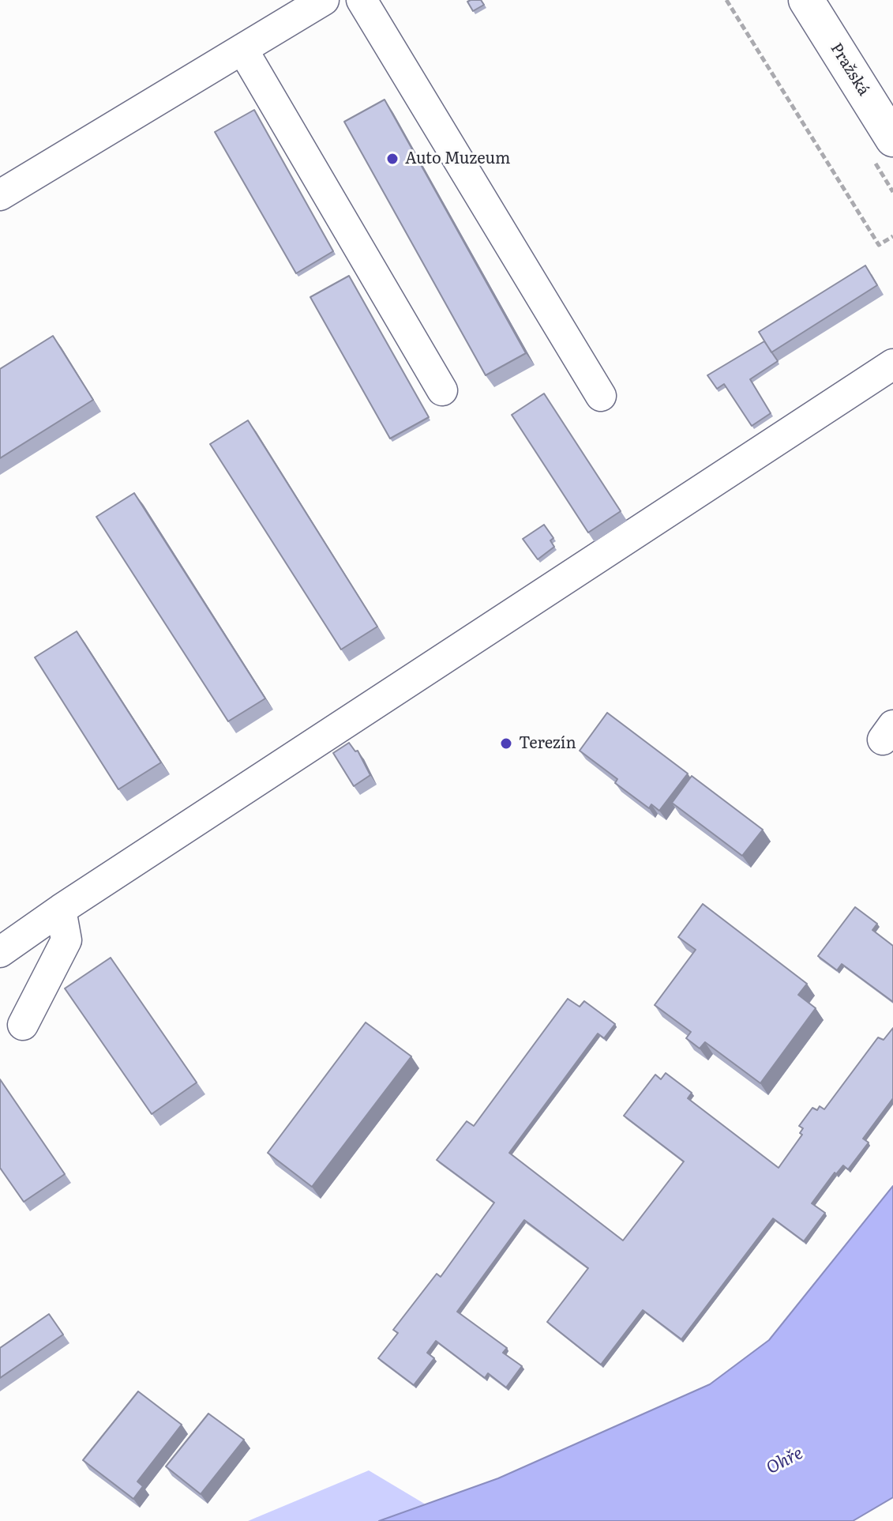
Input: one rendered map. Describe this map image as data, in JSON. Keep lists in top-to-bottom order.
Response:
{
  "streets": {
    "main road": ["Pražská"]
  },
  "water": ["Ohře"],
  "places": ["Auto Muzeum", "Terezín"]
}
